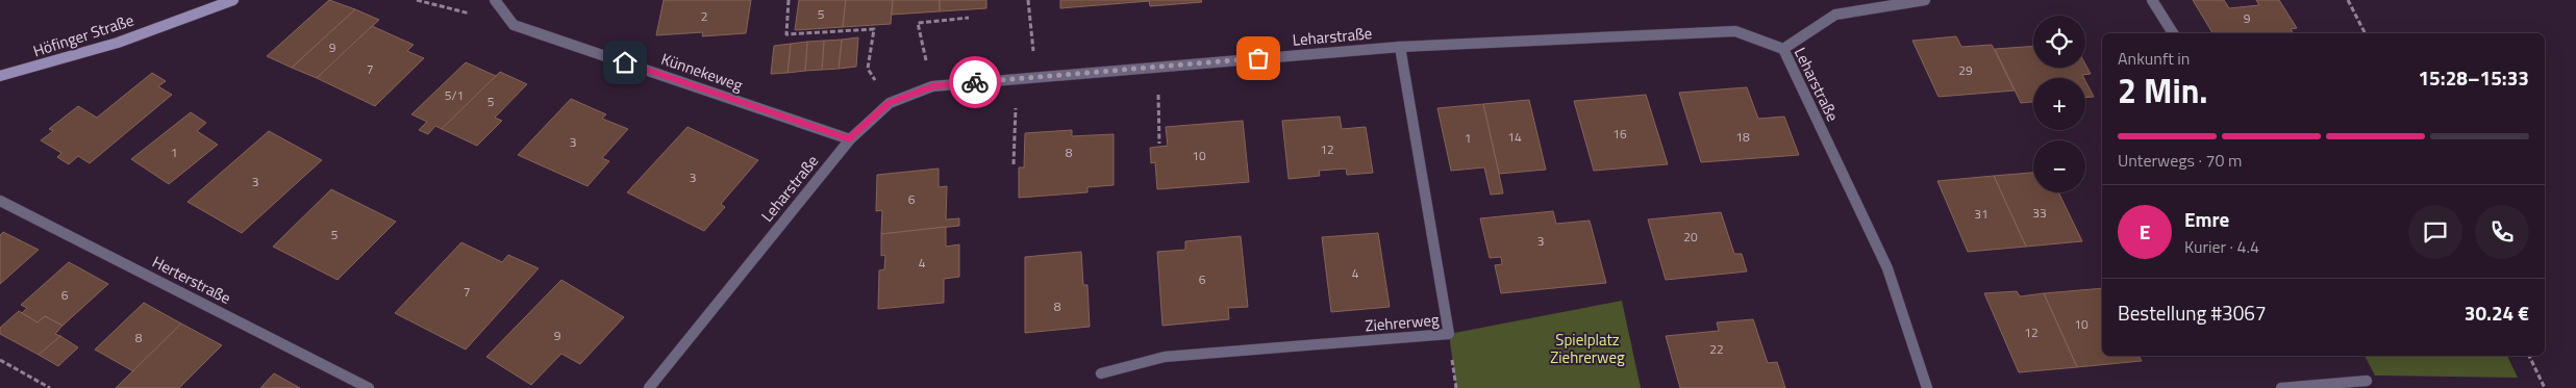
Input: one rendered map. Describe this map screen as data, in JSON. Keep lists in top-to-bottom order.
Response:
{
  "streets": {
    "street": [
      "Höfinger Straße",
      "Leharstraße",
      "Künnekeweg",
      "Herterstraße",
      "Ziehrerweg"
    ]
  },
  "crossings": [
    ["Leharstraße", "Künnekeweg"],
    ["Leharstraße", "Ziehrerweg"]
  ],
  "parks": ["Spielplatz Ziehrerweg"],
  "house_numbers": [
    "5",
    "2",
    "9",
    "9",
    "7",
    "29",
    "5/1",
    "5",
    "16",
    "14",
    "18",
    "1",
    "3",
    "12",
    "1",
    "8",
    "10",
    "3",
    "3",
    "6",
    "33",
    "31",
    "5",
    "20",
    "3",
    "4",
    "4",
    "6",
    "7",
    "6",
    "8",
    "10",
    "12",
    "9",
    "8",
    "22"
  ],
  "page": {
    "map_buttons": ["+", "−"],
    "heading": ["2 Min.", "Ankunft in", "15:28–15:33"],
    "panel": [
      "Emre",
      "Kurier · 4.4",
      "Bestellung #3067",
      "30.24 €"
    ],
    "bar": "Unterwegs · 70 m",
    "round": "E"
  }
}
